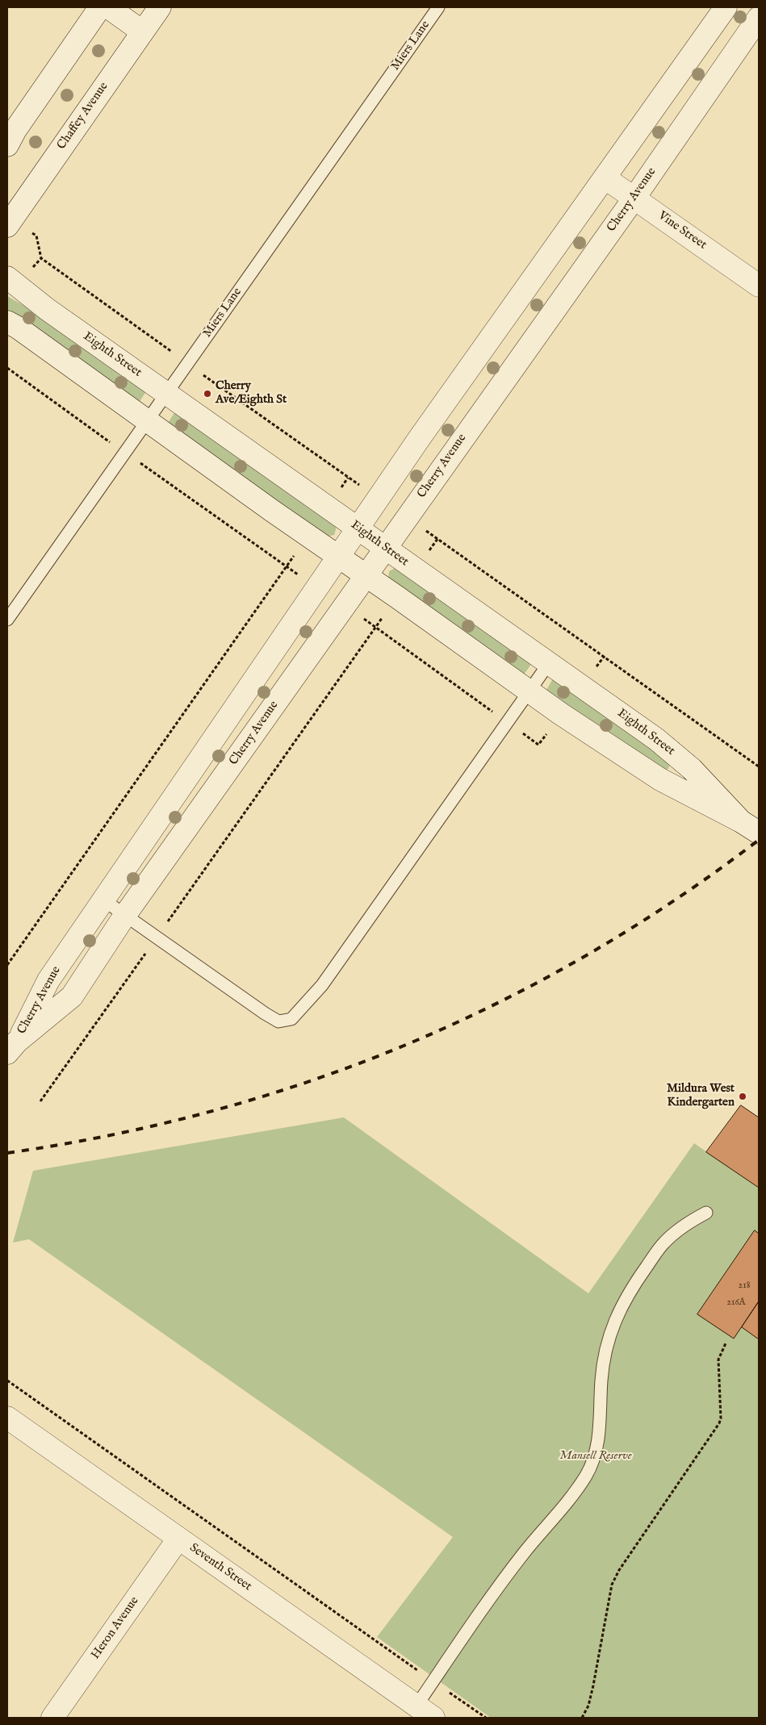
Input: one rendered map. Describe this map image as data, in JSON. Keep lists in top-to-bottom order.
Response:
{
  "streets": {
    "street": [
      "Chaffey Avenue",
      "Cherry Avenue",
      "Vine Street",
      "Eighth Street",
      "Seventh Street",
      "Heron Avenue"
    ],
    "lane": ["Miers Lane"]
  },
  "crossings": [
    ["Miers Lane", "Eighth Street"],
    ["Cherry Avenue", "Vine Street"],
    ["Cherry Avenue", "Eighth Street"],
    ["Seventh Street", "Heron Avenue"]
  ],
  "parks": ["Mansell Reserve"],
  "places": ["Cherry Ave/Eighth St", "Mildura West Kindergarten"],
  "house_numbers": ["218", "216A"]
}
